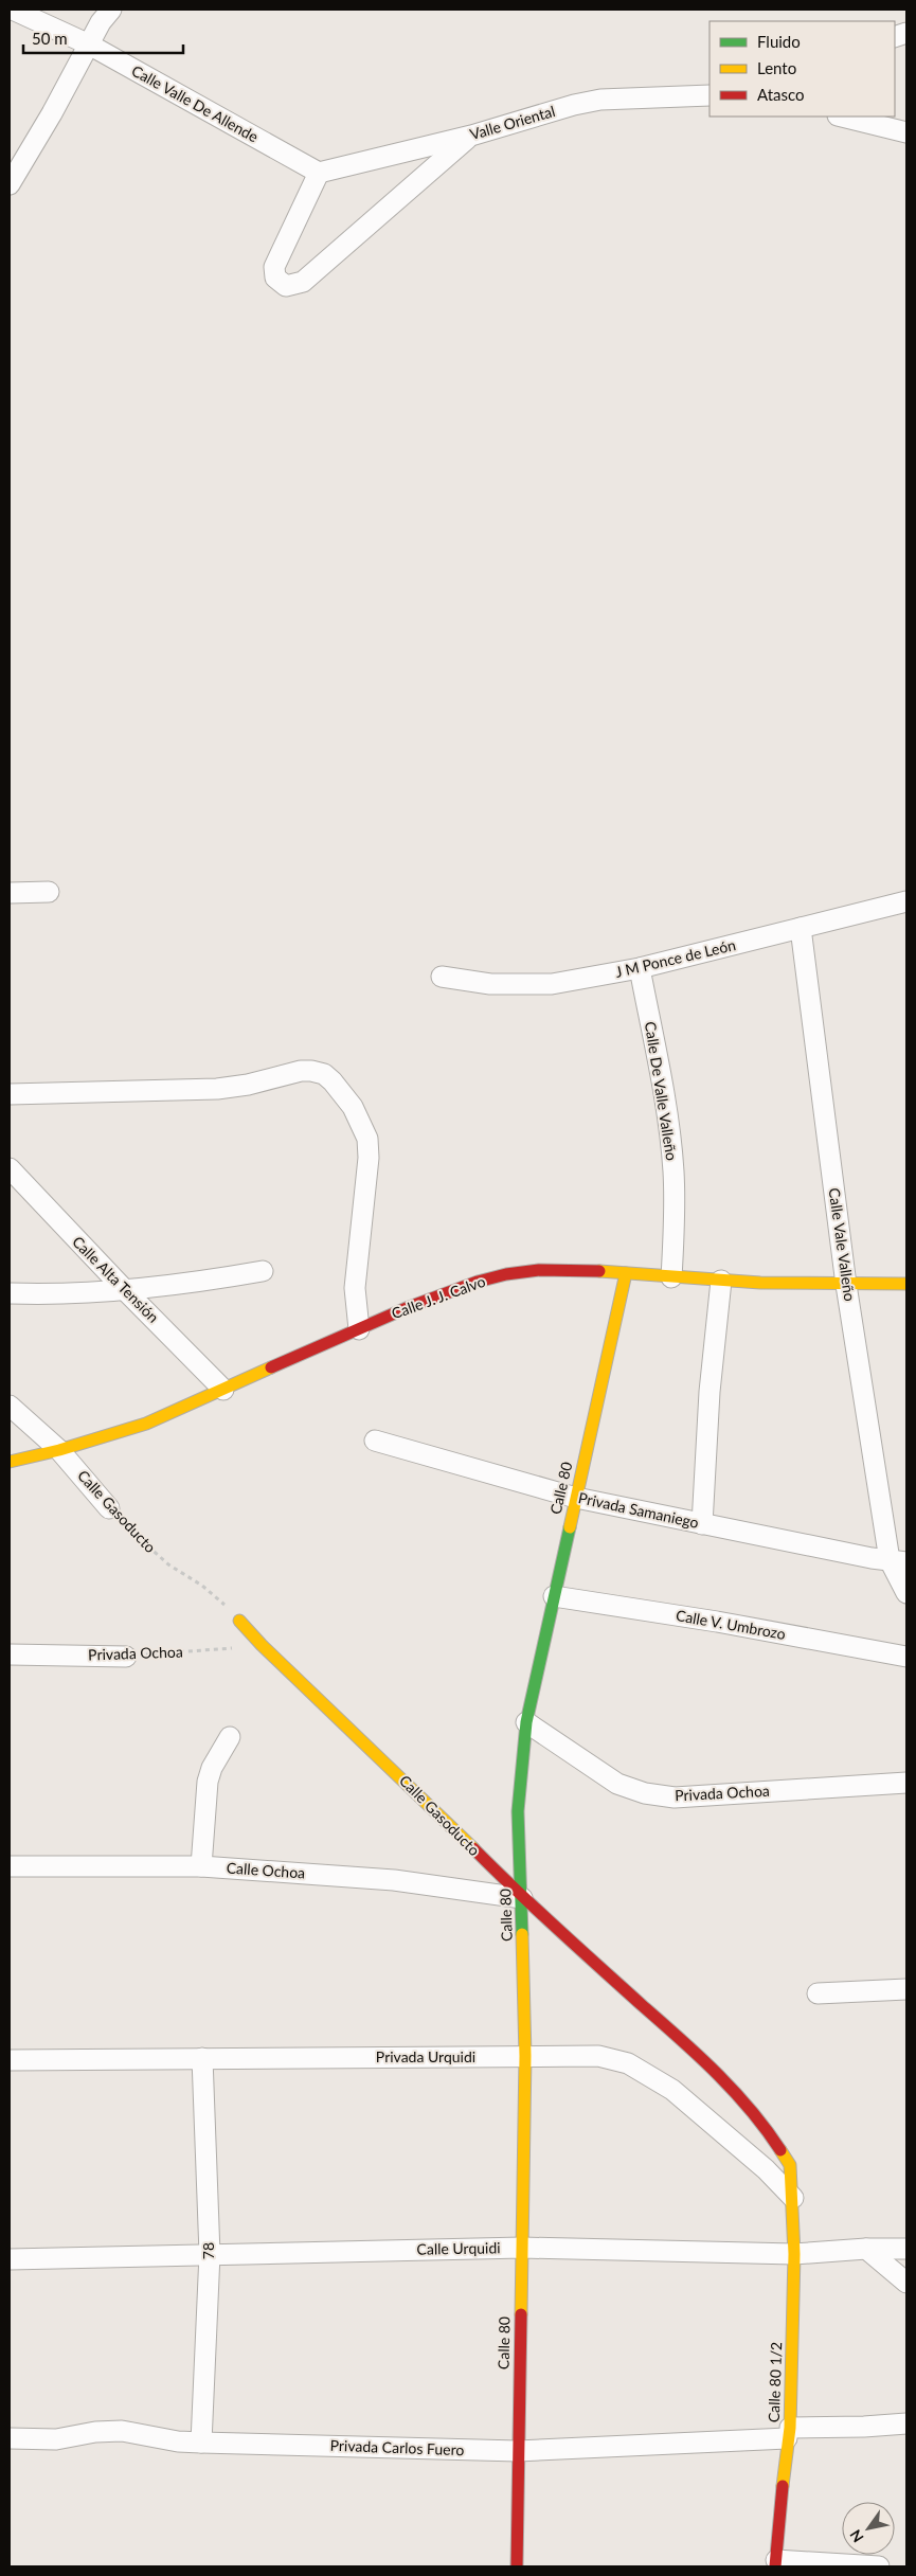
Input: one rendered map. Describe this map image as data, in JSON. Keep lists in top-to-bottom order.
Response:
{
  "streets": {
    "street": [
      "Calle Valle De Allende",
      "Valle Oriental",
      "J M Ponce de León",
      "Calle De Valle Valleño",
      "Calle Vale Valleño",
      "Calle Alta Tensión",
      "Calle J. J. Calvo",
      "Calle 80",
      "Privada Samaniego",
      "Calle Gasoducto",
      "Calle V. Umbrozo",
      "Privada Ochoa",
      "Calle Ochoa",
      "Privada Urquidi",
      "Calle Urquidi",
      "78",
      "Calle 80 1/2",
      "Privada Carlos Fuero"
    ]
  },
  "crossings": [
    ["Calle Valle De Allende", "Valle Oriental"],
    ["J M Ponce de León", "Calle De Valle Valleño"],
    ["J M Ponce de León", "Calle Vale Valleño"],
    ["Calle De Valle Valleño", "Calle J. J. Calvo"],
    ["Calle Vale Valleño", "Calle J. J. Calvo"],
    ["Calle Vale Valleño", "Privada Samaniego"],
    ["Calle Alta Tensión", "Calle J. J. Calvo"],
    ["Calle J. J. Calvo", "Calle 80"],
    ["Calle J. J. Calvo", "Calle Gasoducto"],
    ["Calle 80", "Privada Samaniego"],
    ["Calle 80", "Calle Gasoducto"],
    ["Calle 80", "Calle V. Umbrozo"],
    ["Calle 80", "Privada Ochoa"],
    ["Calle 80", "Calle Ochoa"],
    ["Calle 80", "Privada Urquidi"],
    ["Calle 80", "Calle Urquidi"],
    ["Calle 80", "Privada Carlos Fuero"],
    ["Calle Gasoducto", "Privada Ochoa"],
    ["Calle Gasoducto", "Calle Ochoa"],
    ["Calle Gasoducto", "Privada Urquidi"],
    ["Calle Gasoducto", "Calle 80 1/2"],
    ["Privada Urquidi", "78"],
    ["Privada Urquidi", "Calle 80 1/2"],
    ["Calle Urquidi", "78"],
    ["Calle Urquidi", "Calle 80 1/2"],
    ["78", "Privada Carlos Fuero"],
    ["Calle 80 1/2", "Privada Carlos Fuero"]
  ],
  "legend": ["Fluido", "Lento", "Atasco"],
  "scale_bar": "50 m",
  "north": "bottom left"
}
